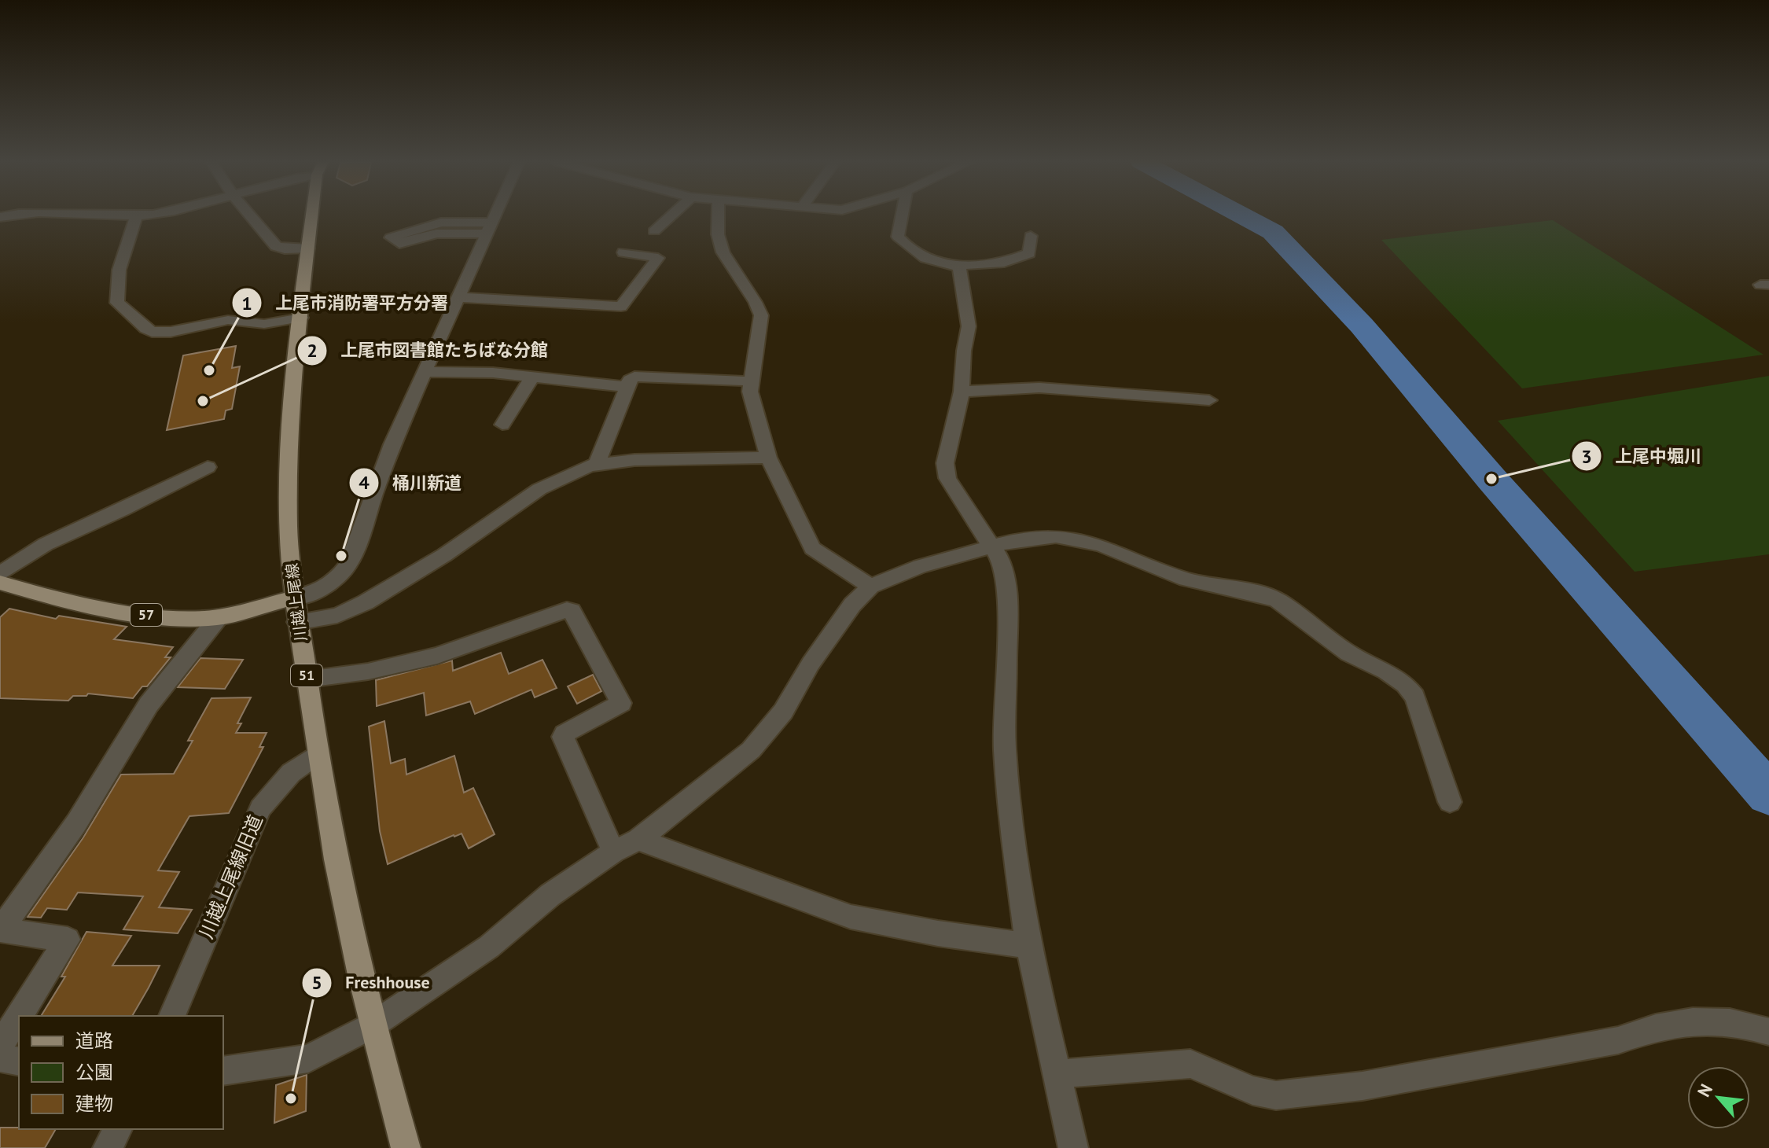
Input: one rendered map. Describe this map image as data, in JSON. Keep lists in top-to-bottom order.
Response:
{
  "streets": {
    "main road": ["川越上尾線", "57", "51"],
    "street": ["川越上尾線旧道"]
  },
  "crossings": [
    ["川越上尾線", "57"],
    ["川越上尾線", "川越上尾線旧道"]
  ],
  "places": [
    "上尾市消防署平方分署",
    "上尾市図書館たちばな分館",
    "上尾中堀川",
    "桶川新道",
    "Freshhouse"
  ],
  "legend": ["道路", "公園", "建物"],
  "north": "top left"
}
